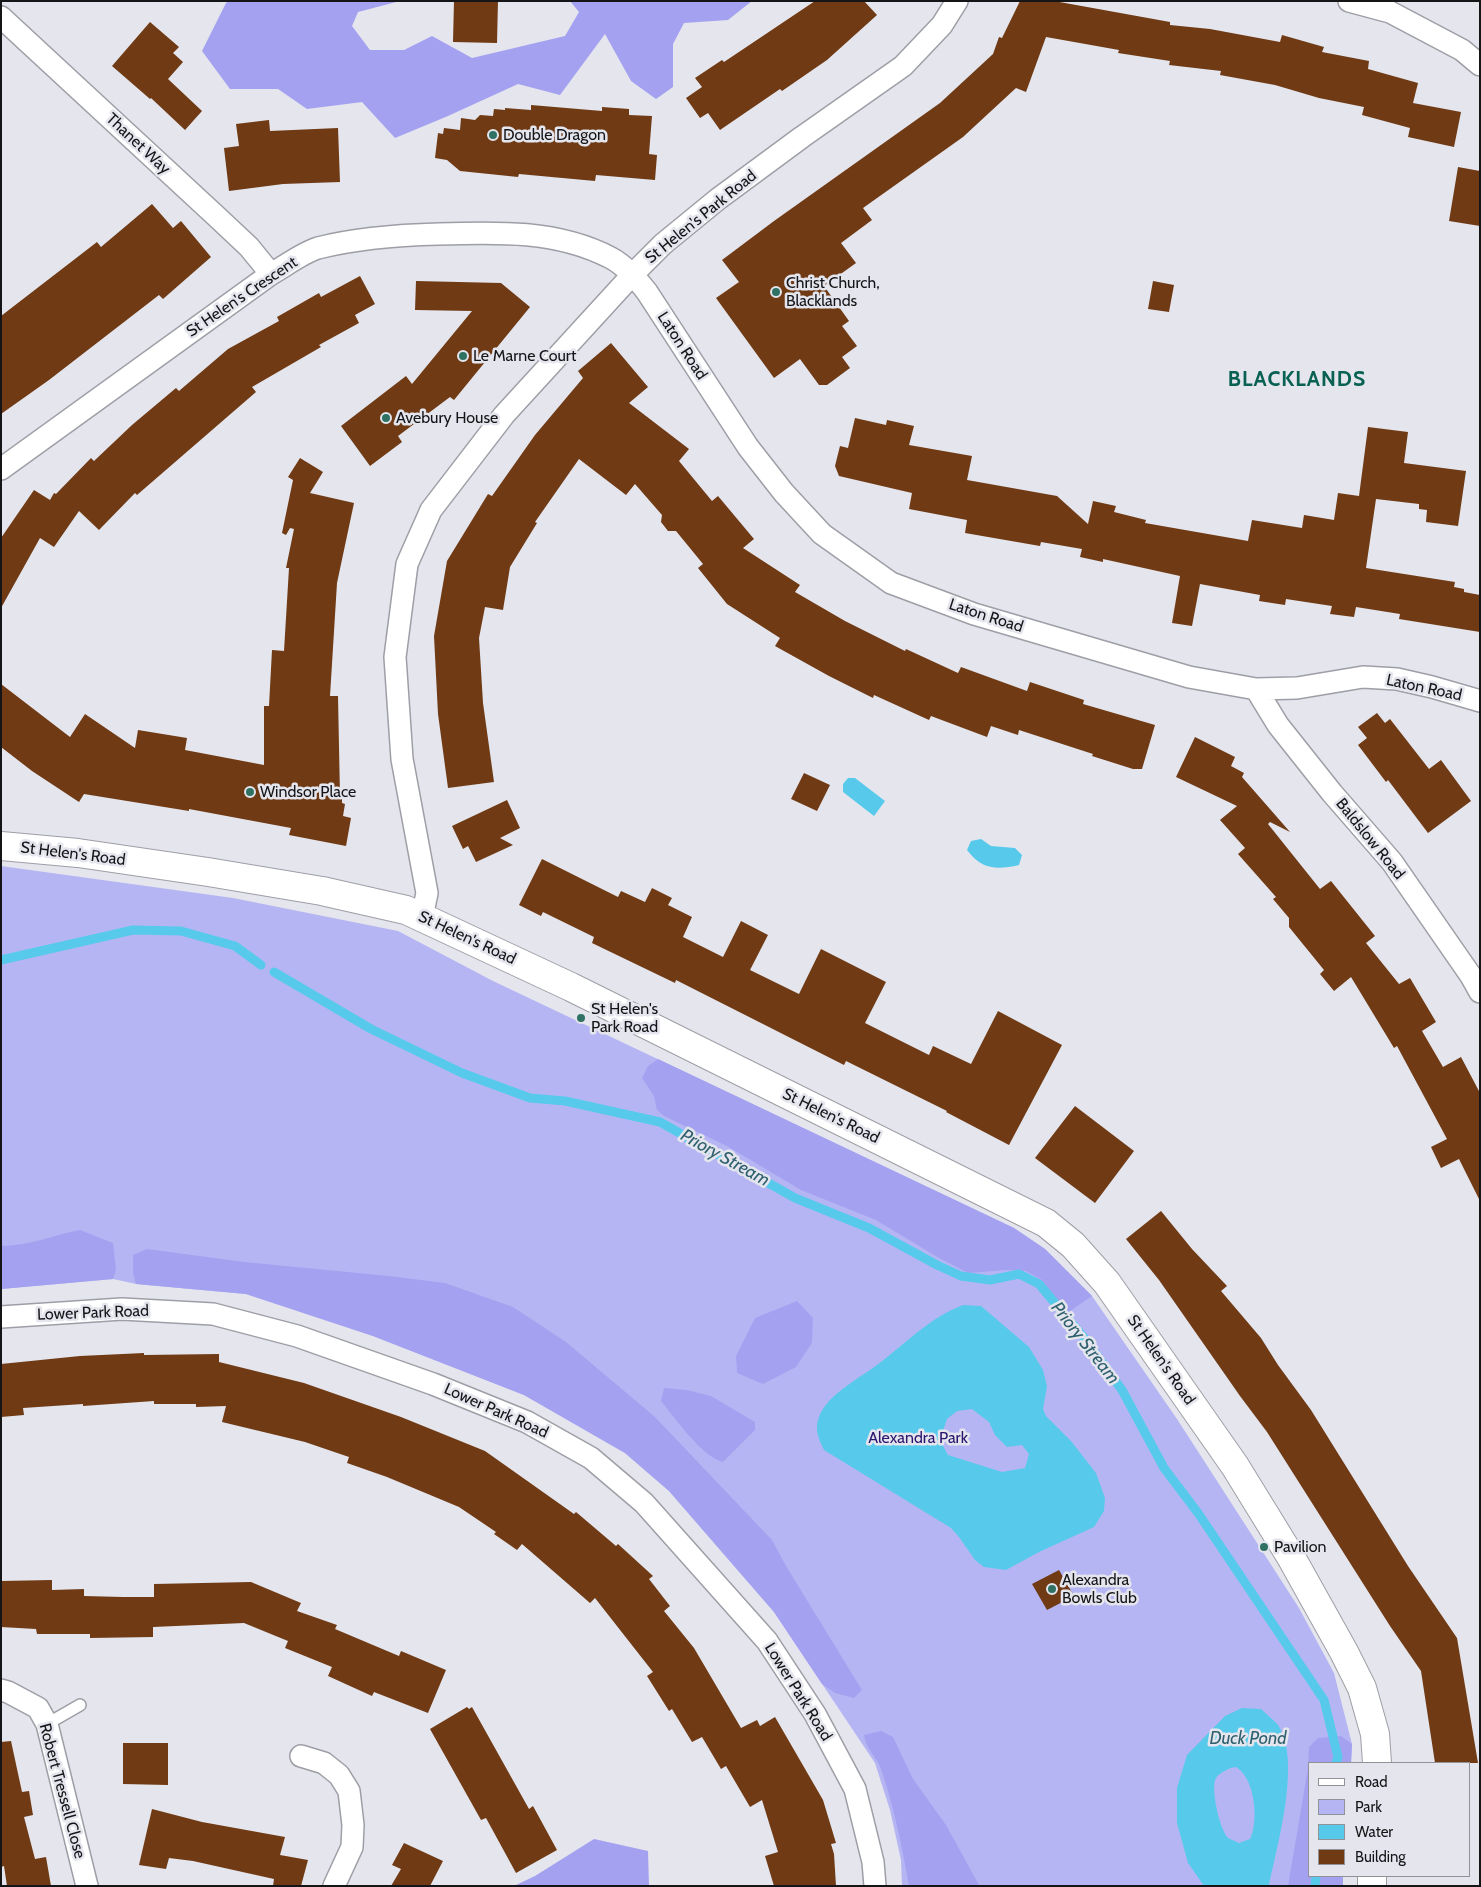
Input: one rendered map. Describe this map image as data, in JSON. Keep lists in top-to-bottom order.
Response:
{
  "streets": {
    "main road": ["St Helen's Road"],
    "street": [
      "Thanet Way",
      "St Helen's Park Road",
      "St Helen's Crescent",
      "Laton Road",
      "Baldslow Road",
      "Lower Park Road",
      "Robert Tressell Close"
    ]
  },
  "crossings": [
    ["Thanet Way", "St Helen's Crescent"],
    ["St Helen's Park Road", "St Helen's Crescent"],
    ["St Helen's Park Road", "Laton Road"],
    ["St Helen's Park Road", "St Helen's Road"],
    ["St Helen's Crescent", "Laton Road"],
    ["Laton Road", "Baldslow Road"]
  ],
  "districts": ["BLACKLANDS"],
  "water": ["Priory Stream", "Duck Pond"],
  "parks": ["Alexandra Park"],
  "places": [
    "Double Dragon",
    "Christ Church, Blacklands",
    "Le Marne Court",
    "Avebury House",
    "Windsor Place",
    "St Helen's Park Road",
    "Pavilion",
    "Alexandra Bowls Club"
  ],
  "legend": [
    "Road",
    "Park",
    "Water",
    "Building"
  ]
}
